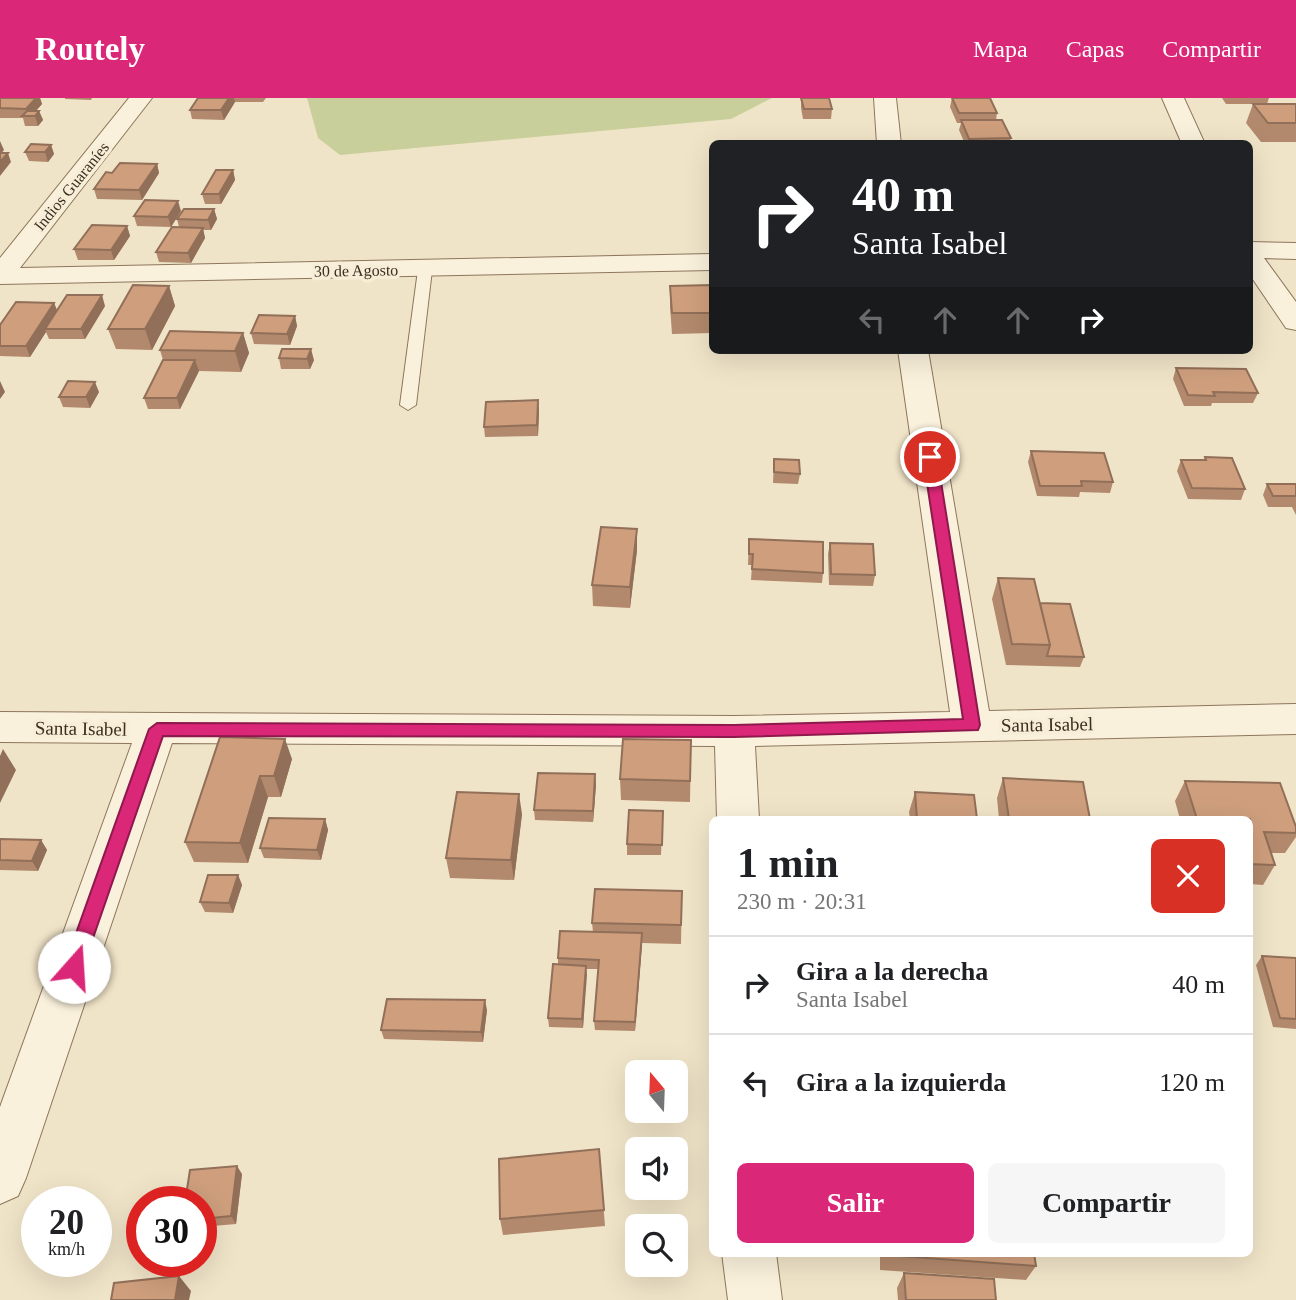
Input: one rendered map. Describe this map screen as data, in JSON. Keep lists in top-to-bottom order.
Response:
{
  "streets": {
    "street": ["Indios Guaraníes", "30 de Agosto", "Santa Isabel"]
  },
  "crossings": [
    ["Indios Guaraníes", "30 de Agosto"]
  ],
  "north": "top",
  "page": {
    "header": "Routely",
    "nav": ["Mapa", "Capas", "Compartir"],
    "turn": ["40 m", "Santa Isabel"],
    "heading": ["1 min", "230 m · 20:31"],
    "list": [
      {
        "name": "Gira a la derecha",
        "note": "Santa Isabel",
        "value": "40 m"
      },
      {
        "name": "Gira a la izquierda",
        "value": "120 m"
      }
    ],
    "buttons": ["Salir", "Compartir"],
    "speed": "20 km/h",
    "limit": "30"
  }
}
